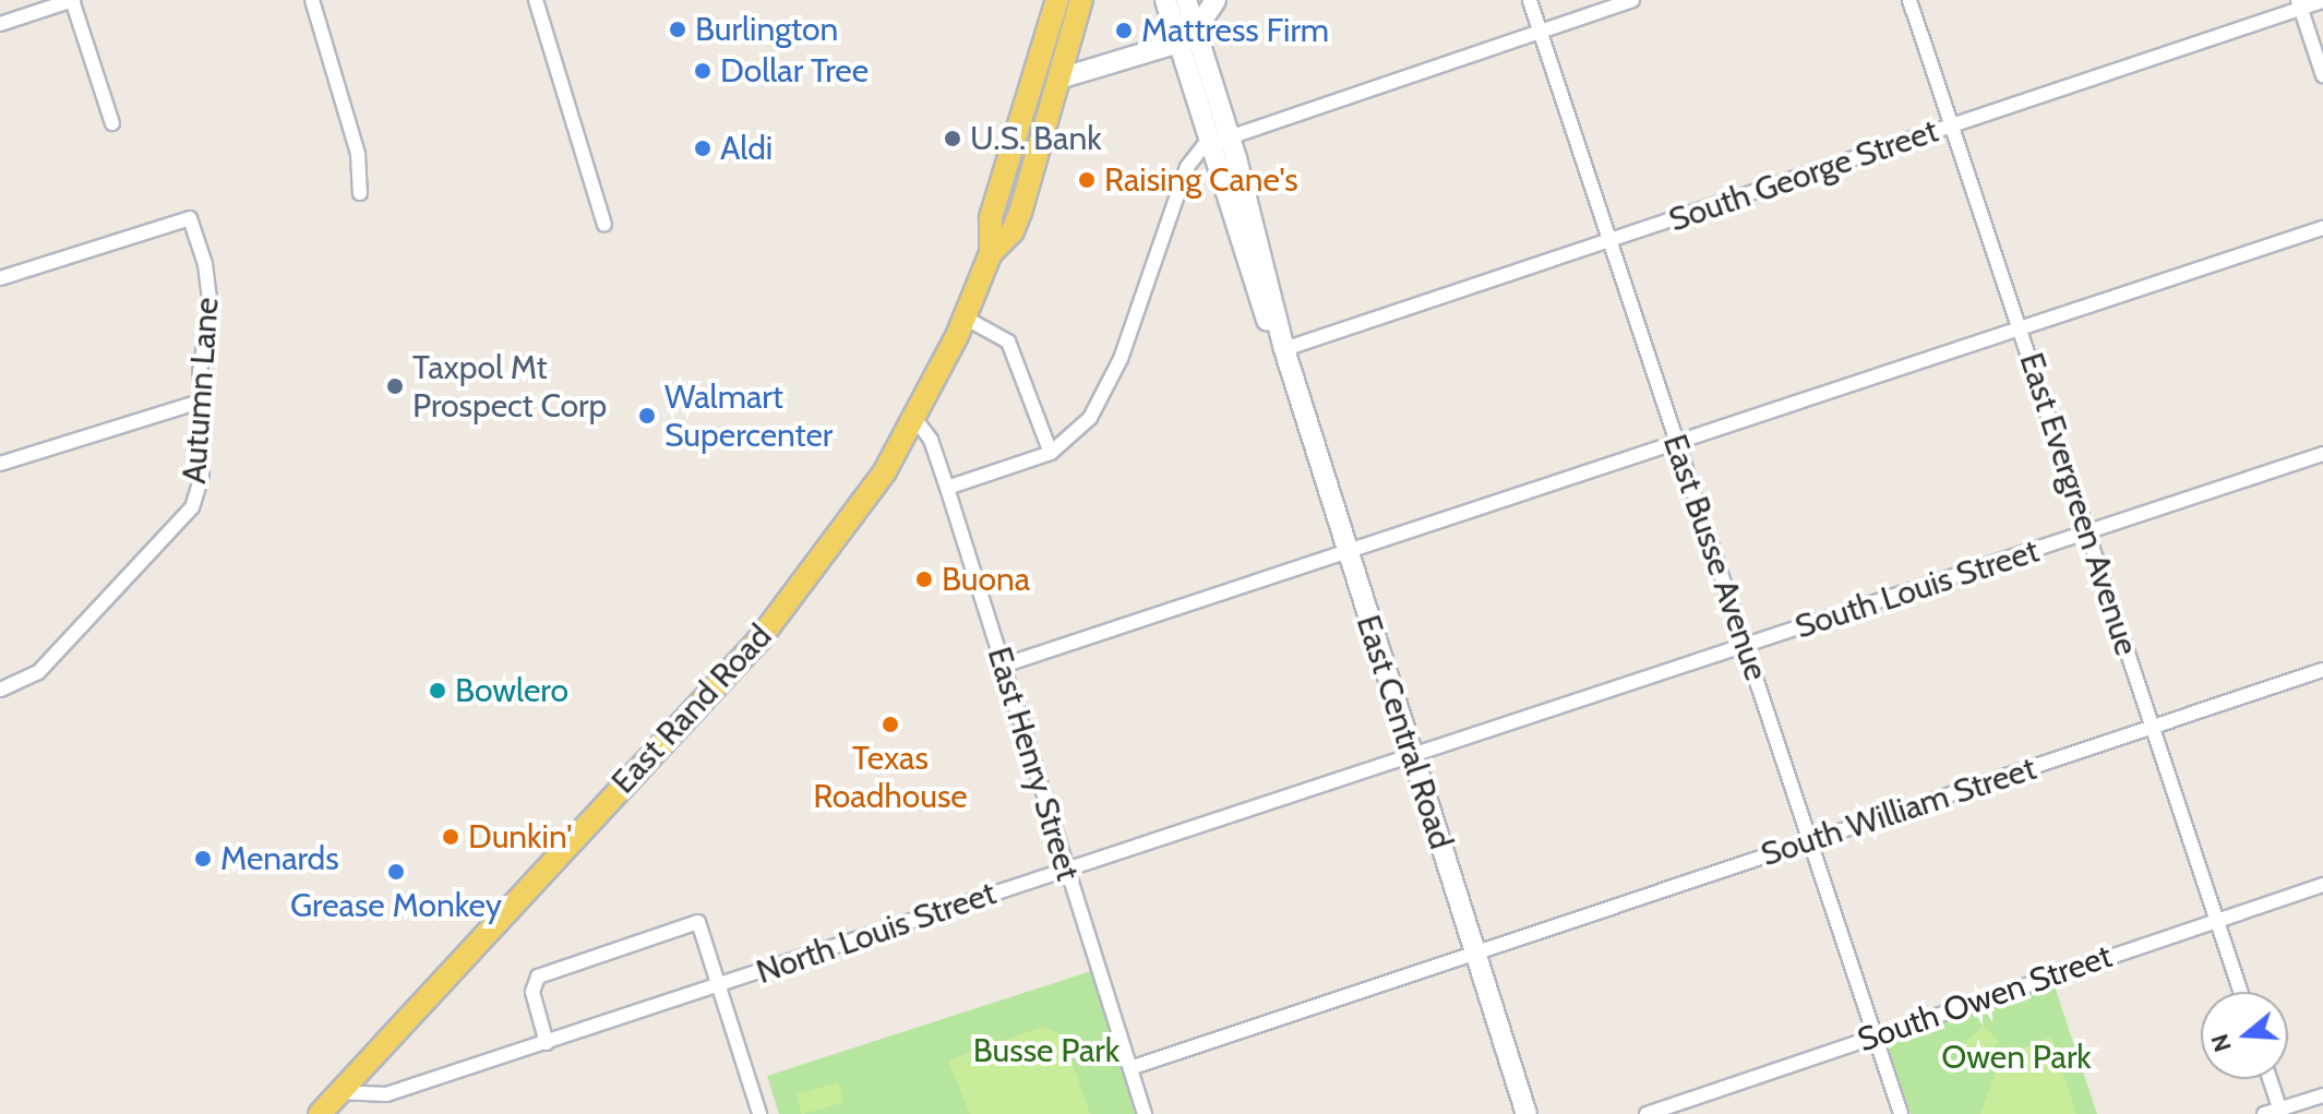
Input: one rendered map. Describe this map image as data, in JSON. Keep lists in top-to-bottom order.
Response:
{
  "streets": {
    "main road": ["East Rand Road", "East Central Road"],
    "street": [
      "South George Street",
      "Autumn Lane",
      "East Evergreen Avenue",
      "East Busse Avenue",
      "South Louis Street",
      "East Henry Street",
      "South William Street",
      "North Louis Street",
      "South Owen Street"
    ]
  },
  "crossings": [
    ["South George Street", "East Evergreen Avenue"],
    ["South George Street", "East Busse Avenue"],
    ["South George Street", "East Central Road"],
    ["East Evergreen Avenue", "South Louis Street"],
    ["East Evergreen Avenue", "South William Street"],
    ["East Evergreen Avenue", "South Owen Street"],
    ["East Busse Avenue", "South Louis Street"],
    ["East Busse Avenue", "South William Street"],
    ["East Busse Avenue", "South Owen Street"],
    ["South Louis Street", "East Central Road"],
    ["South Louis Street", "North Louis Street"],
    ["East Rand Road", "East Henry Street"],
    ["East Rand Road", "North Louis Street"],
    ["East Central Road", "South William Street"],
    ["East Central Road", "North Louis Street"],
    ["East Henry Street", "South William Street"],
    ["East Henry Street", "North Louis Street"]
  ],
  "parks": ["Busse Park", "Owen Park"],
  "places": [
    "Burlington",
    "Mattress Firm",
    "Dollar Tree",
    "U.S. Bank",
    "Aldi",
    "Raising Cane's",
    "Taxpol Mt Prospect Corp",
    "Walmart Supercenter",
    "Buona",
    "Bowlero",
    "Texas Roadhouse",
    "Dunkin'",
    "Menards",
    "Grease Monkey"
  ],
  "north": "left"
}
